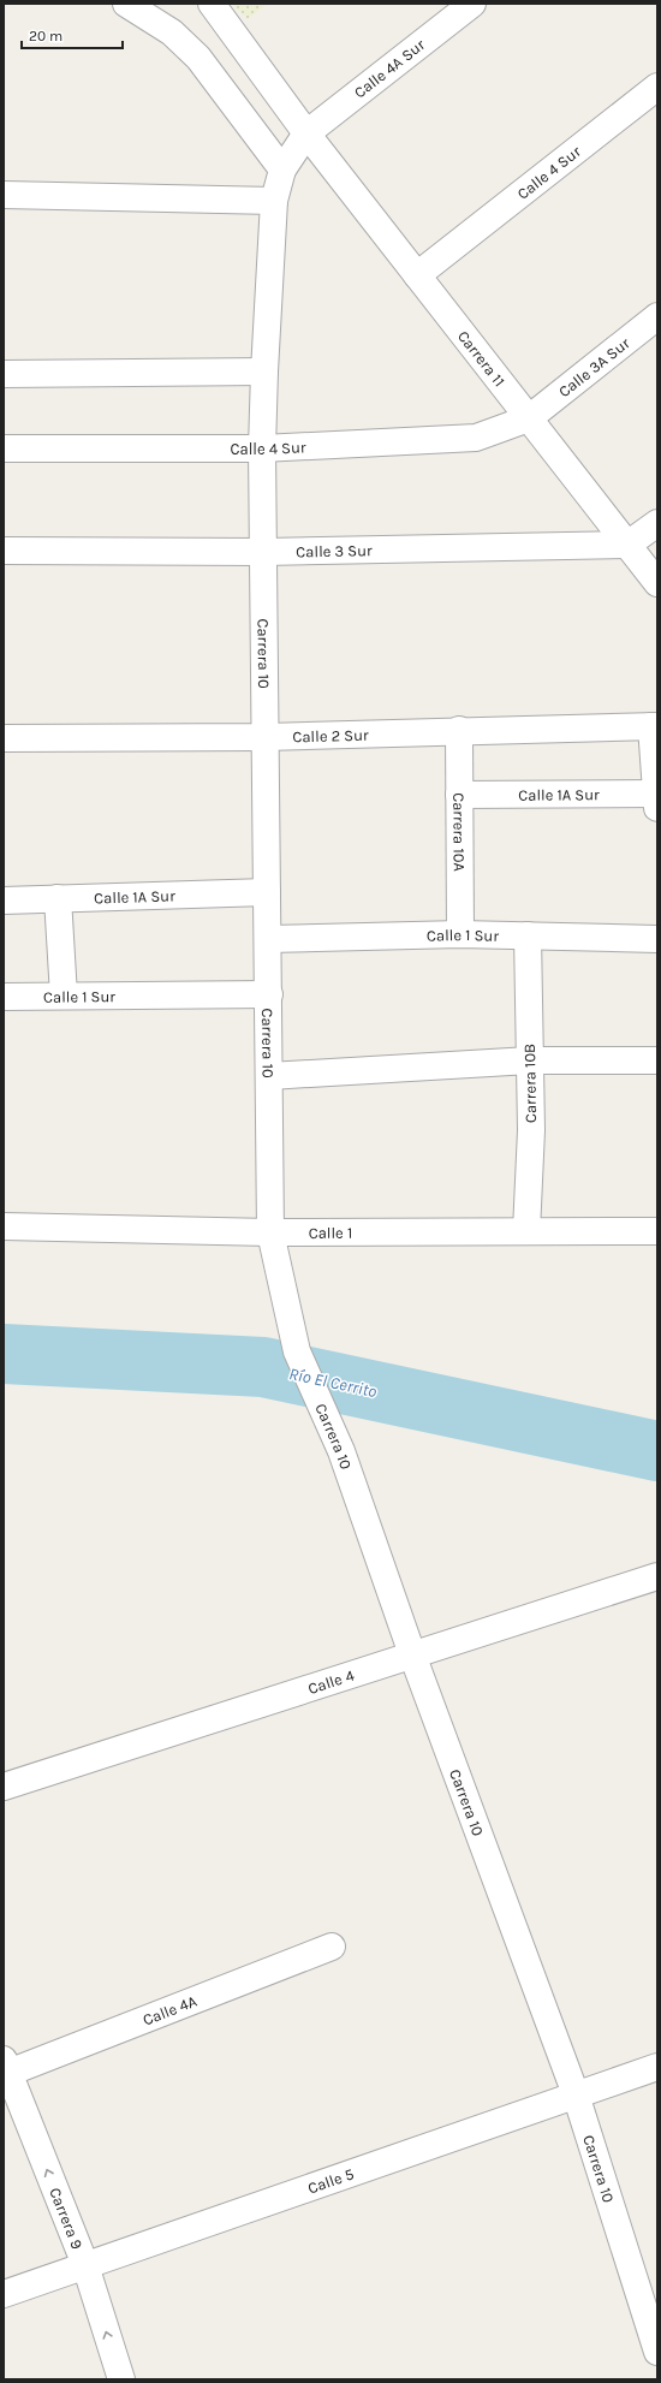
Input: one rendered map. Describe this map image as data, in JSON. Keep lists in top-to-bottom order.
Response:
{
  "streets": {
    "street": [
      "Calle 4A Sur",
      "Calle 4 Sur",
      "Carrera 11",
      "Calle 3A Sur",
      "Calle 3 Sur",
      "Carrera 10",
      "Calle 2 Sur",
      "Calle 1A Sur",
      "Carrera 10A",
      "Calle 1 Sur",
      "Carrera 10B",
      "Calle 1",
      "Calle 4",
      "Calle 4A",
      "Calle 5",
      "Carrera 9"
    ]
  },
  "crossings": [
    ["Calle 4A Sur", "Carrera 11"],
    ["Calle 4A Sur", "Carrera 10"],
    ["Calle 4 Sur", "Carrera 11"],
    ["Calle 4 Sur", "Calle 3A Sur"],
    ["Calle 4 Sur", "Carrera 10"],
    ["Carrera 11", "Calle 3A Sur"],
    ["Carrera 11", "Calle 3 Sur"],
    ["Calle 3 Sur", "Carrera 10"],
    ["Carrera 10", "Calle 2 Sur"],
    ["Carrera 10", "Calle 1A Sur"],
    ["Carrera 10", "Calle 1 Sur"],
    ["Carrera 10", "Calle 1"],
    ["Carrera 10", "Calle 4"],
    ["Carrera 10", "Calle 5"],
    ["Calle 2 Sur", "Carrera 10A"],
    ["Calle 1A Sur", "Carrera 10A"],
    ["Carrera 10A", "Calle 1 Sur"],
    ["Calle 1 Sur", "Carrera 10B"],
    ["Carrera 10B", "Calle 1"],
    ["Calle 4A", "Carrera 9"],
    ["Calle 5", "Carrera 9"]
  ],
  "one_way": ["Carrera 9"],
  "water": ["Río El Cerrito"],
  "scale_bar": "20 m"
}
